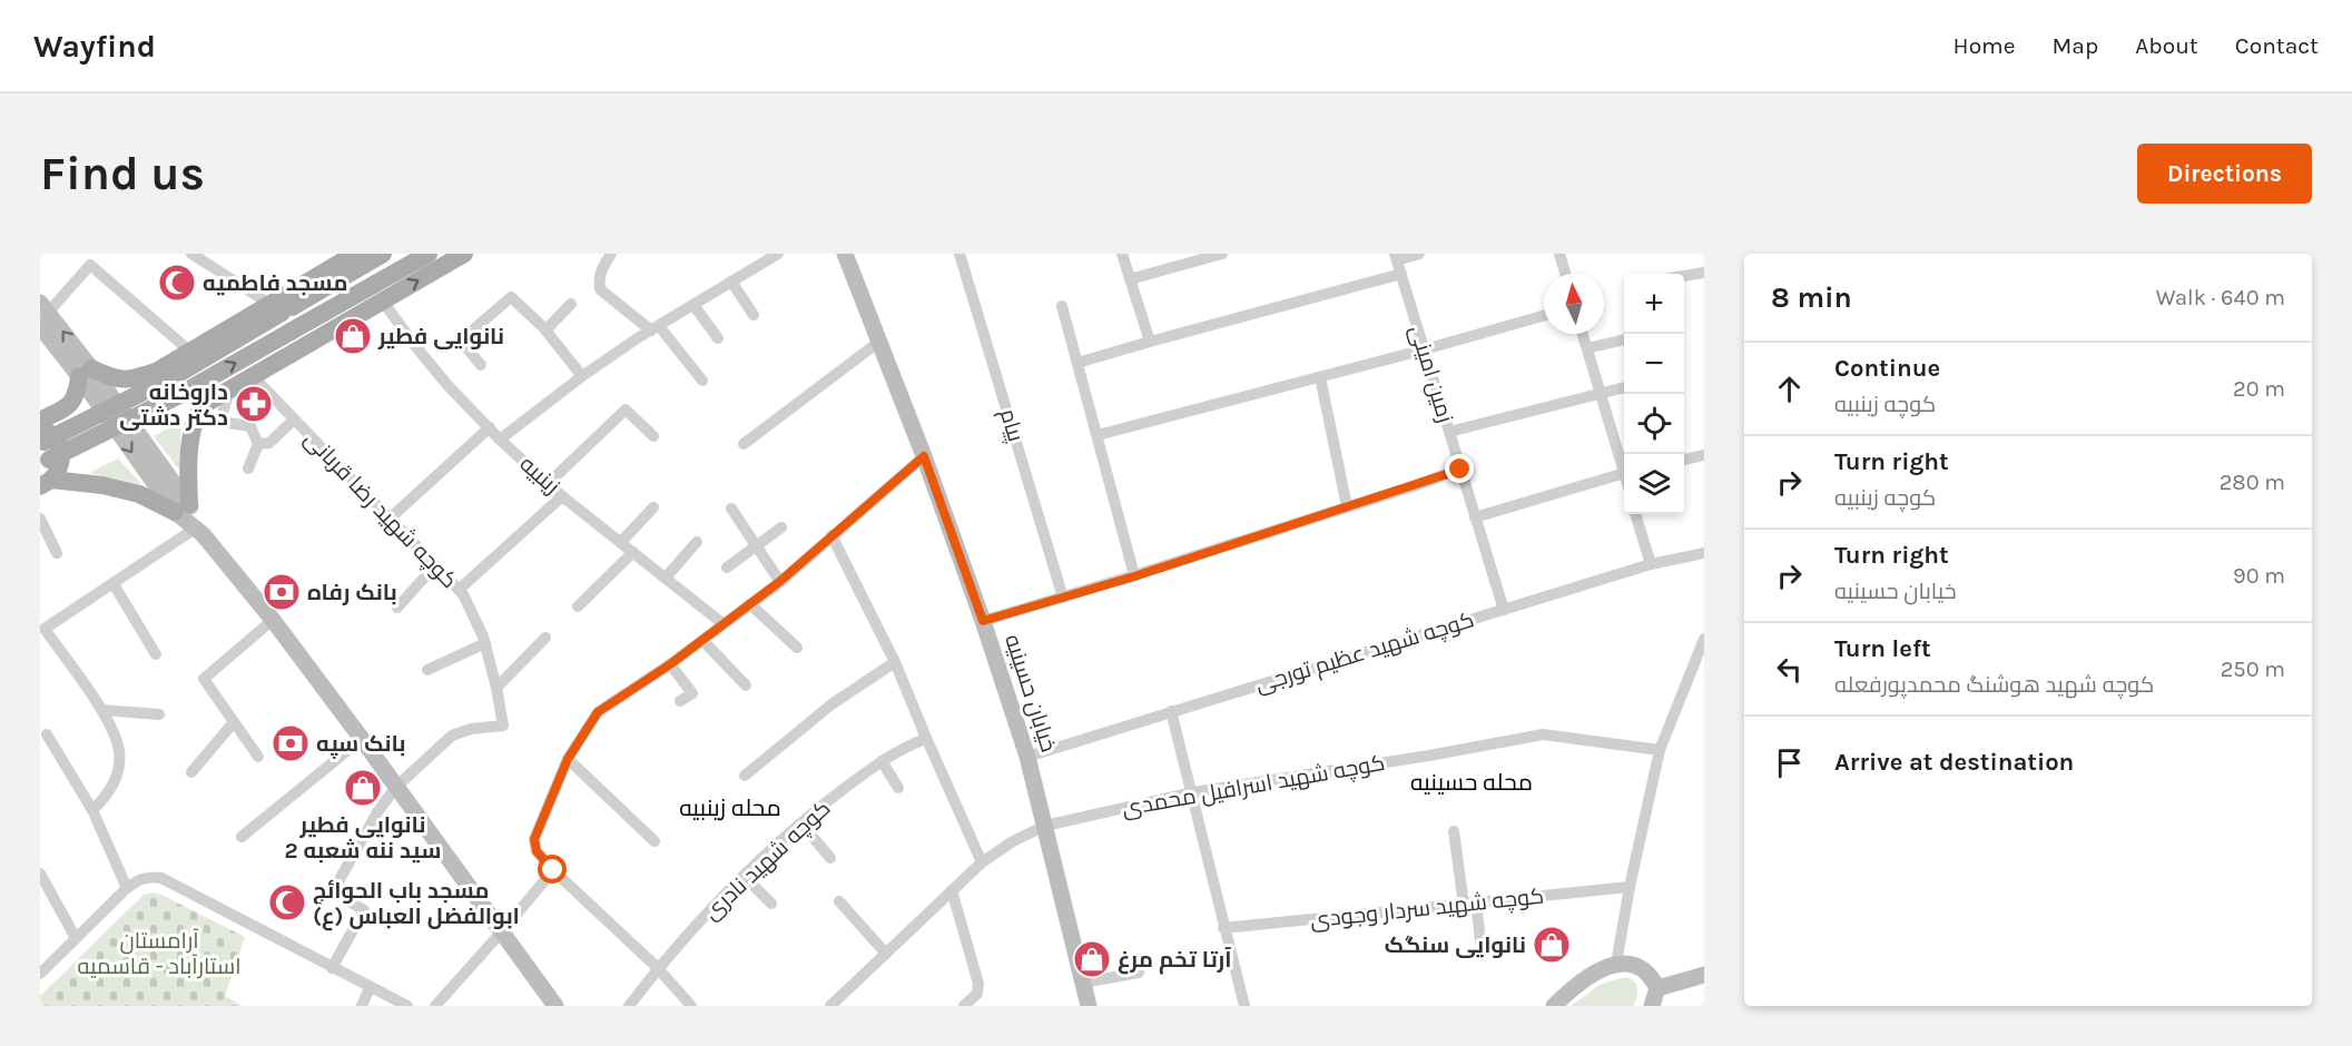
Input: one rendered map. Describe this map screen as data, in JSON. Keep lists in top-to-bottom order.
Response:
{
  "streets": {
    "main road": ["خیابان حسینیه"],
    "street": [
      "زمین امینی",
      "پیام",
      "زینبیه",
      "کوچه شهید رضا قربانی",
      "کوچه شهید عظیم تورجی",
      "کوچه شهید اسرافیل محمدی",
      "کوچه شهید نادری",
      "کوچه شهید سردار وجودی"
    ]
  },
  "crossings": [
    ["زمین امینی", "کوچه شهید عظیم تورجی"],
    ["کوچه شهید عظیم تورجی", "خیابان حسینیه"],
    ["خیابان حسینیه", "کوچه شهید اسرافیل محمدی"]
  ],
  "districts": ["محله حسینیه", "محله زینبیه"],
  "parks": ["آرامستان استارآباد - قاسمیه"],
  "places": {
    "mosque": ["مسجد فاطمیه", "مسجد باب الحوائج ابوالفضل العباس (ع)"],
    "shop": [
      "نانوایی فطیر",
      "نانوایی فطیر سید ننه شعبه 2",
      "نانوایی سنگک",
      "آرتا تخم مرغ"
    ],
    "pharmacy": ["داروخانه دکتر دشتی"],
    "bank": ["بانک رفاه", "بانک سپه"]
  },
  "north": "top",
  "page": {
    "header": "Wayfind",
    "nav": [
      "Home",
      "Map",
      "About",
      "Contact"
    ],
    "buttons": "Directions",
    "title": "Find us",
    "heading": ["8 min", "Walk · 640 m"],
    "map_buttons": ["+", "−"],
    "list": [
      ["Continue", "کوچه زینبیه", "20 m"],
      ["Turn right", "کوچه زینبیه", "280 m"],
      ["Turn right", "خیابان حسینیه", "90 m"],
      ["Turn left", "کوچه شهید هوشنگ محمدپورفعله", "250 m"],
      "Arrive at destination"
    ]
  }
}
